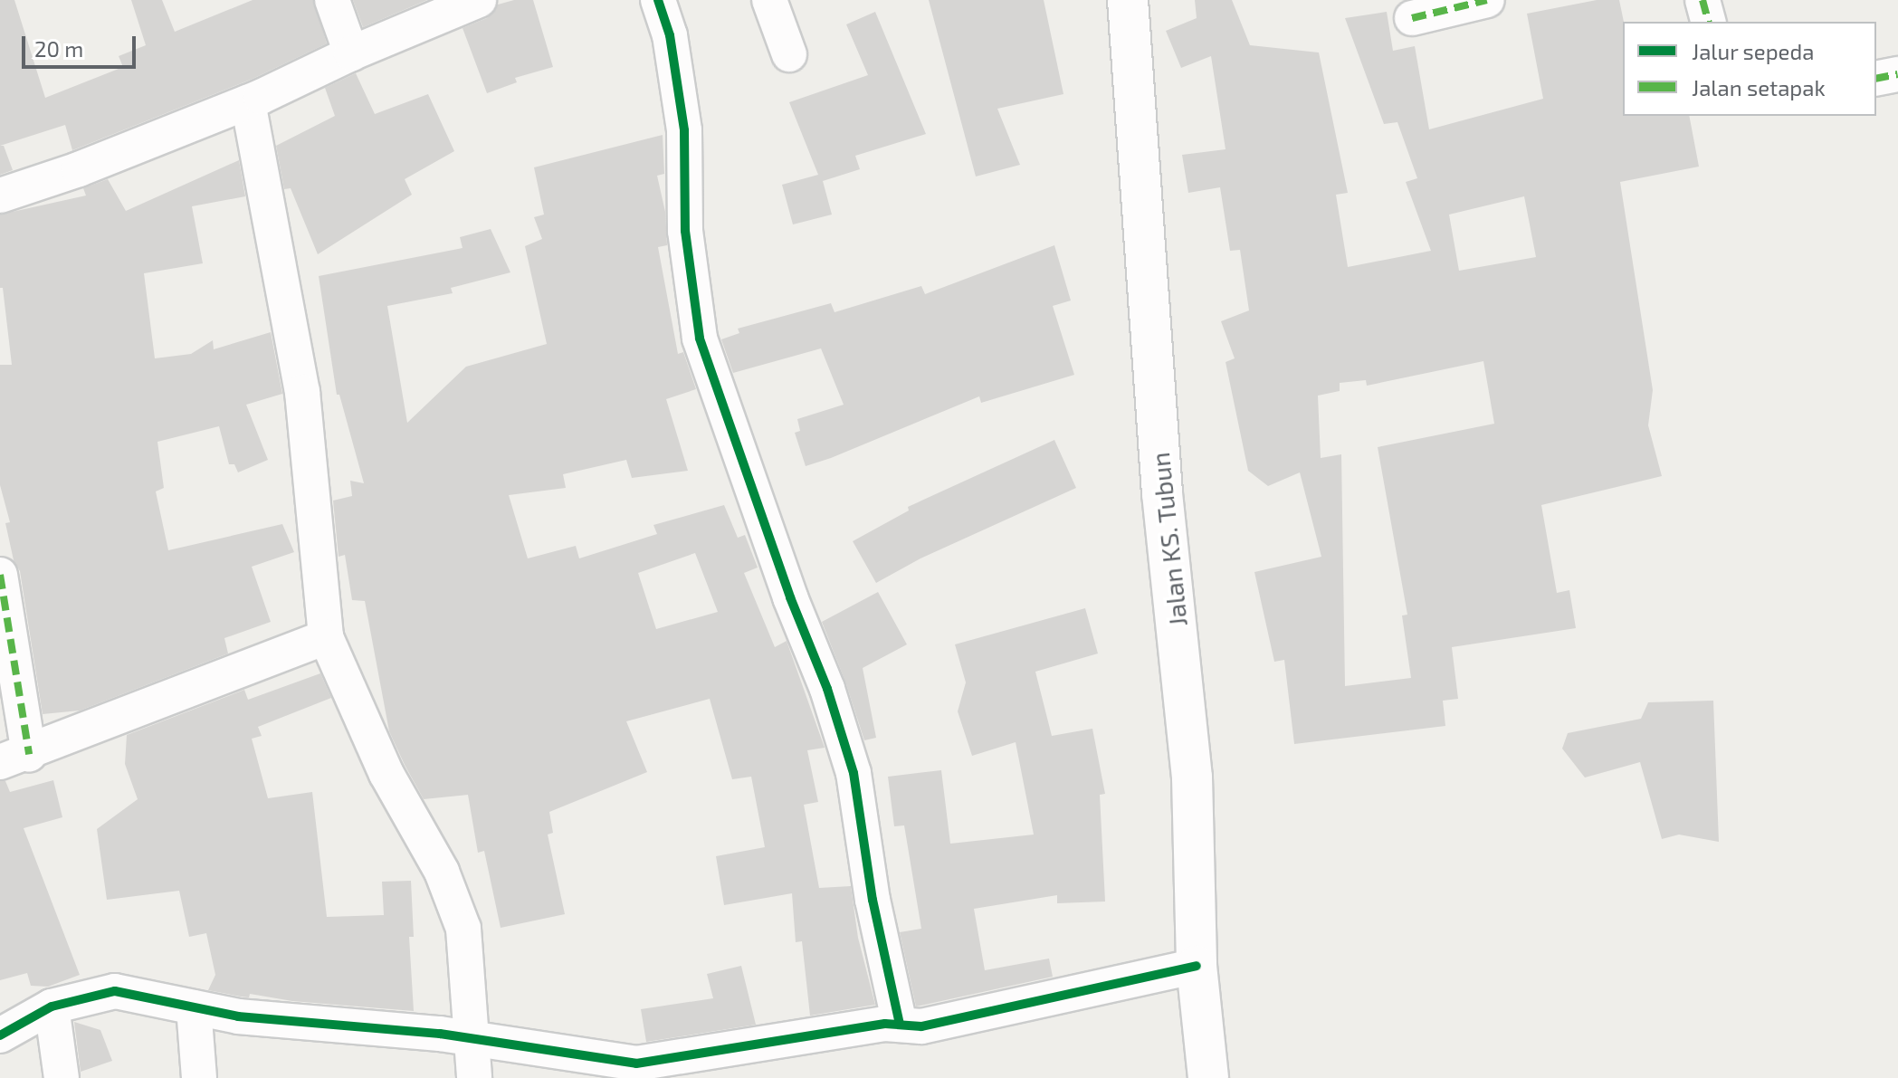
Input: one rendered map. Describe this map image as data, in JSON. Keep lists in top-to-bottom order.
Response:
{
  "streets": {
    "main road": ["Jalan KS. Tubun"]
  },
  "legend": ["Jalur sepeda", "Jalan setapak"],
  "scale_bar": "20 m"
}
